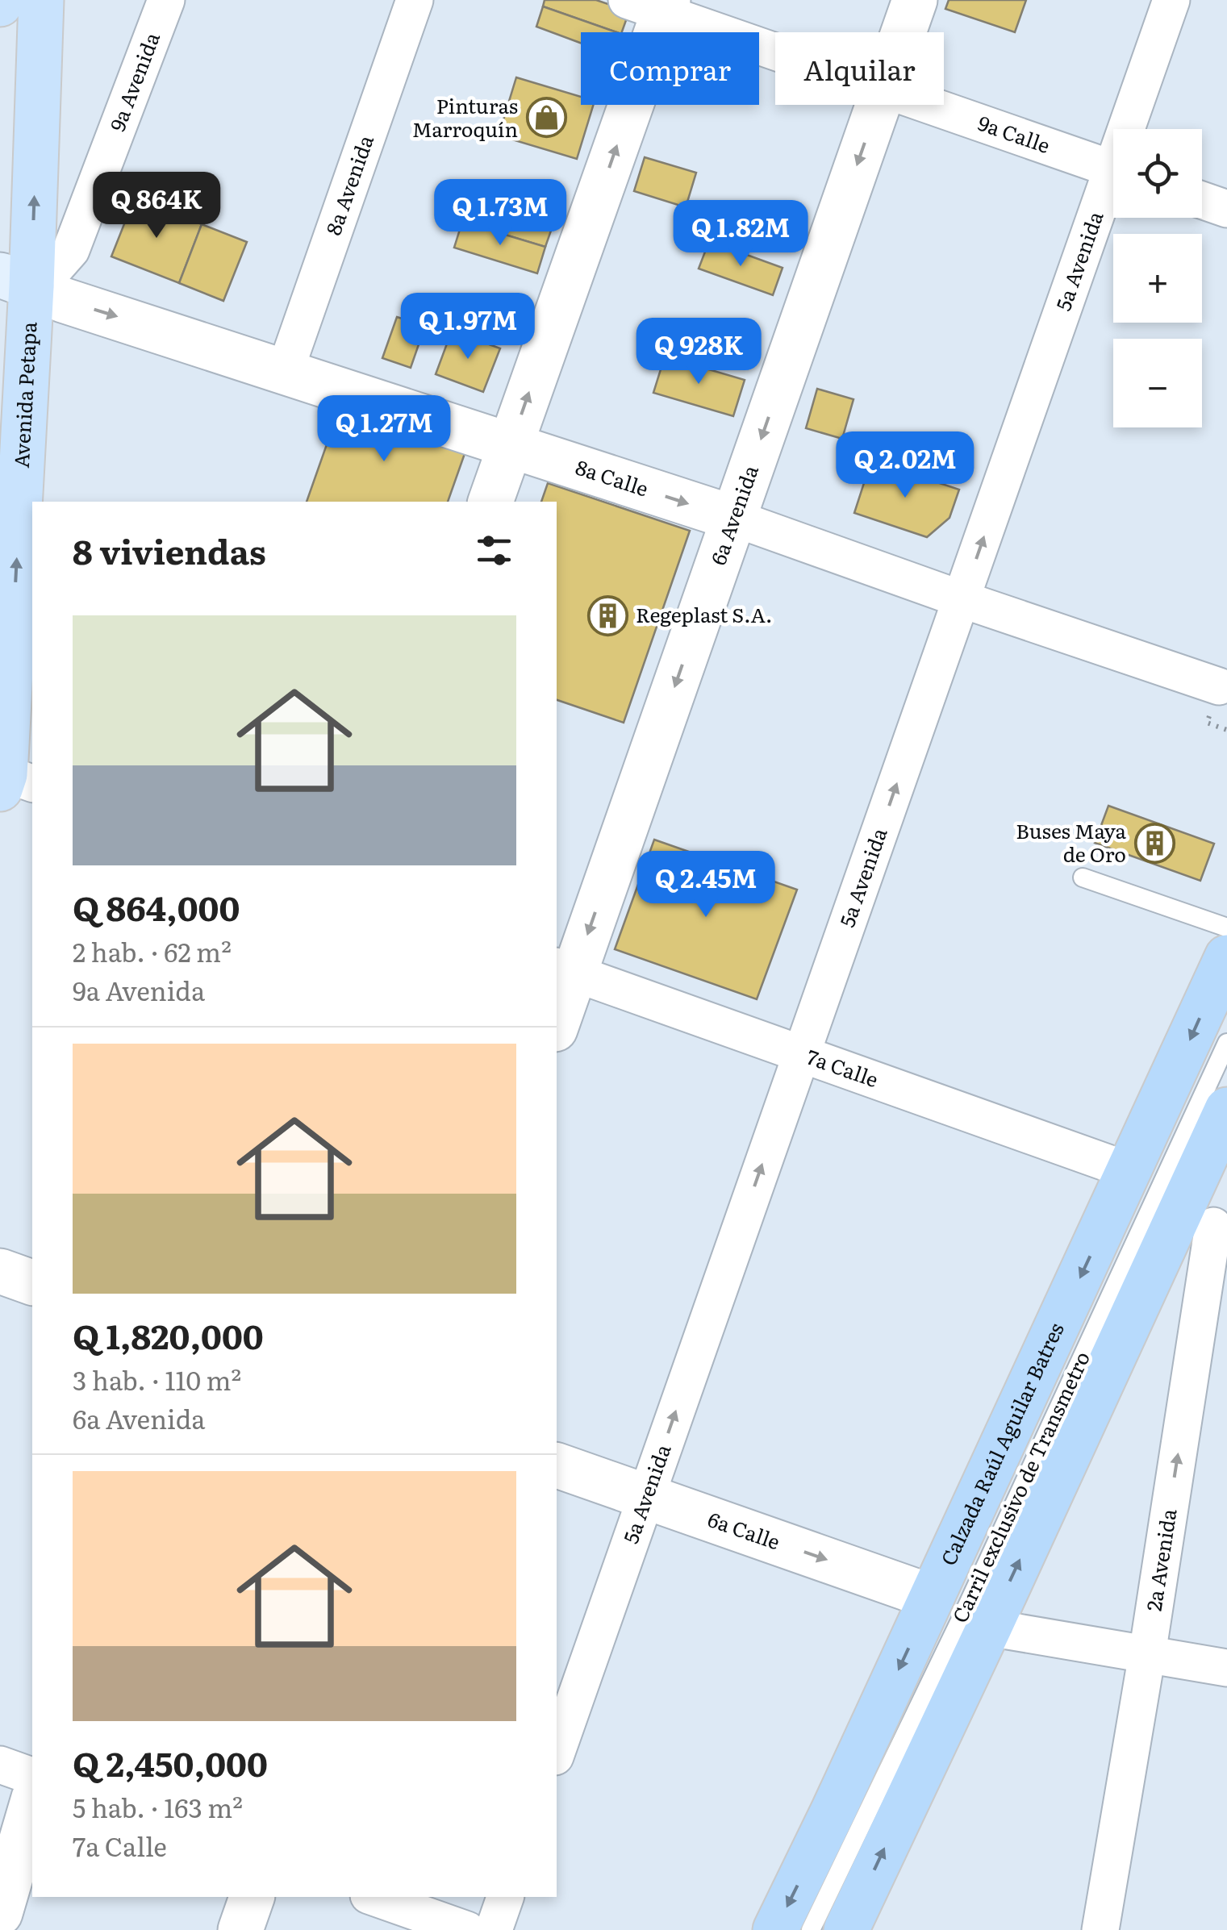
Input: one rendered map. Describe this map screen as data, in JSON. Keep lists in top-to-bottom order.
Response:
{
  "streets": {
    "highway": ["Calzada Raúl Aguilar Batres"],
    "main road": ["Avenida Petapa"],
    "street": [
      "9a Avenida",
      "9a Calle",
      "8a Avenida",
      "5a Avenida",
      "8a Calle",
      "6a Avenida",
      "7a Calle",
      "6a Calle",
      "2a Avenida"
    ],
    "lane": ["Carril exclusivo de Transmetro"]
  },
  "crossings": [
    ["9a Avenida", "Avenida Petapa"],
    ["9a Avenida", "8a Calle"],
    ["8a Avenida", "8a Calle"],
    ["5a Avenida", "8a Calle"],
    ["5a Avenida", "7a Calle"],
    ["5a Avenida", "6a Calle"],
    ["Avenida Petapa", "8a Calle"],
    ["8a Calle", "6a Avenida"],
    ["6a Avenida", "7a Calle"],
    ["7a Calle", "Calzada Raúl Aguilar Batres"],
    ["Calzada Raúl Aguilar Batres", "6a Calle"]
  ],
  "one_way": [
    "5a Avenida",
    "Avenida Petapa",
    "8a Calle",
    "6a Calle",
    "2a Avenida"
  ],
  "places": {
    "shop": ["Pinturas Marroquín"],
    "building": ["Regeplast S.A.", "Buses Maya de Oro"]
  },
  "page": {
    "chip": ["Comprar", "Alquilar"],
    "map_buttons": ["+", "−"],
    "price": [
      "Q 864K",
      "Q 1.73M",
      "Q 1.82M",
      "Q 1.97M",
      "Q 928K",
      "Q 1.27M",
      "Q 2.02M",
      "Q 2.45M"
    ],
    "heading": "8 viviendas",
    "list": [
      {
        "name": "Q 864,000",
        "note": "2 hab. · 62 m² · 9a Avenida"
      },
      {
        "name": "Q 1,820,000",
        "note": "3 hab. · 110 m² · 6a Avenida"
      },
      {
        "name": "Q 2,450,000",
        "note": "5 hab. · 163 m² · 7a Calle"
      }
    ]
  }
}
